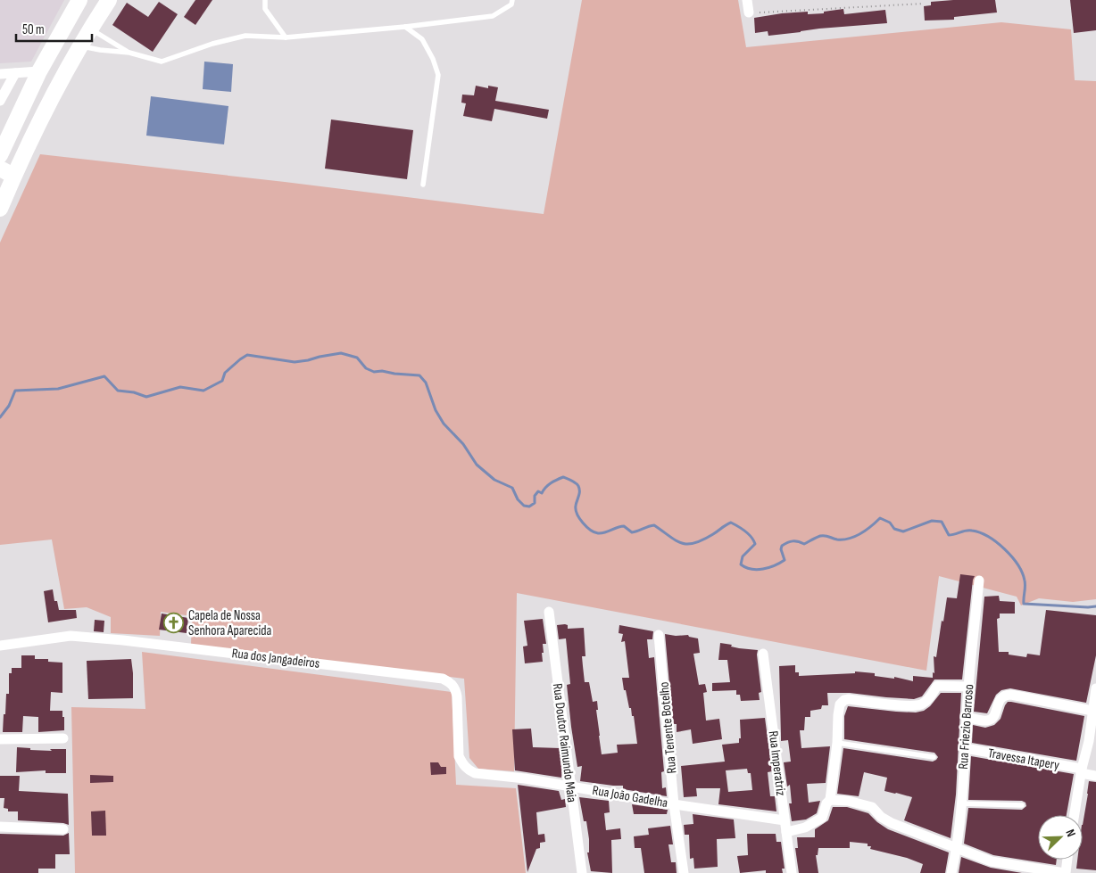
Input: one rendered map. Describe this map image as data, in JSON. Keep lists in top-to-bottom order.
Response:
{
  "streets": {
    "street": [
      "Rua dos Jangadeiros",
      "Rua Friezio Barroso",
      "Rua Tenente Botelho",
      "Rua Doutor Raimundo Maia",
      "Travessa Itapery",
      "Rua Imperatriz",
      "Rua João Gadelha"
    ]
  },
  "crossings": [
    ["Rua dos Jangadeiros", "Rua João Gadelha"],
    ["Rua Friezio Barroso", "Travessa Itapery"],
    ["Rua Tenente Botelho", "Rua João Gadelha"],
    ["Rua Doutor Raimundo Maia", "Rua João Gadelha"],
    ["Rua Imperatriz", "Rua João Gadelha"]
  ],
  "places": {
    "church": ["Capela de Nossa Senhora Aparecida"]
  },
  "scale_bar": "50 m",
  "north": "top right"
}
